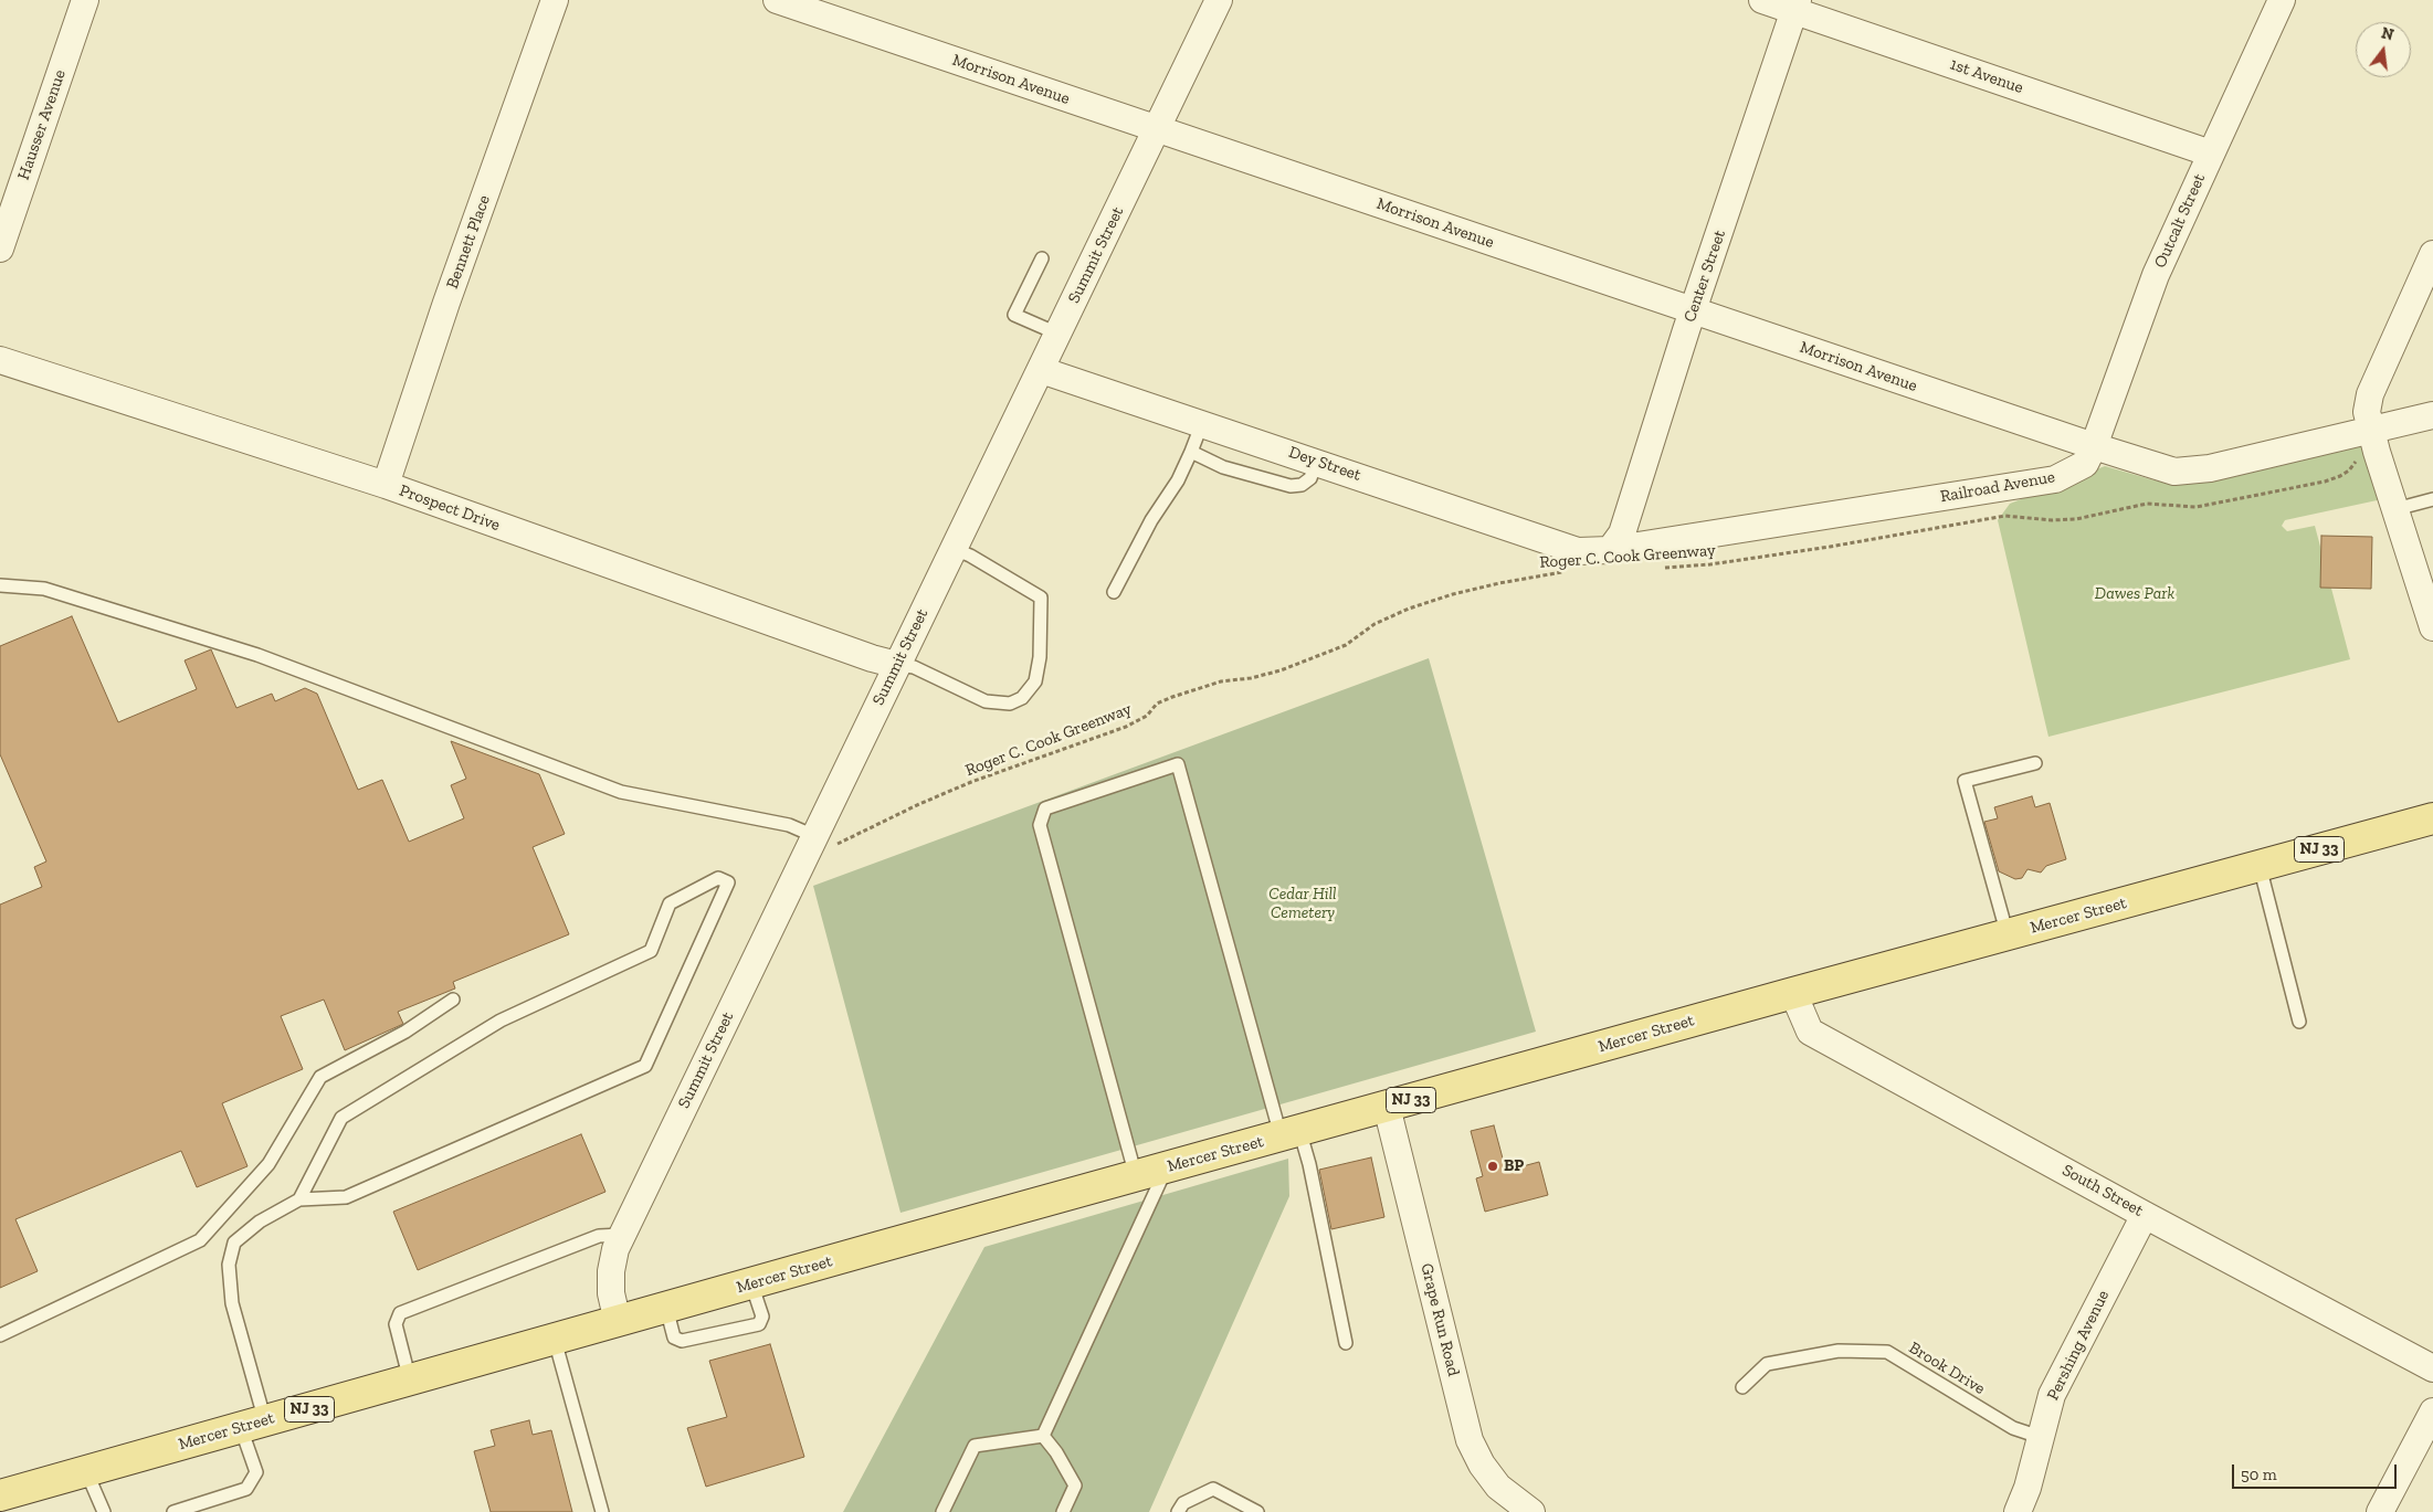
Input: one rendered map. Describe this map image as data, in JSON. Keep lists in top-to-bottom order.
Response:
{
  "streets": {
    "main road": ["NJ 33", "Mercer Street"],
    "street": [
      "1st Avenue",
      "Morrison Avenue",
      "Hausser Avenue",
      "Outcalt Street",
      "Bennett Place",
      "Summit Street",
      "Center Street",
      "Dey Street",
      "Railroad Avenue",
      "Prospect Drive",
      "South Street",
      "Grape Run Road",
      "Pershing Avenue"
    ],
    "lane": ["Brook Drive"],
    "path": ["Roger C. Cook Greenway"]
  },
  "crossings": [
    ["1st Avenue", "Outcalt Street"],
    ["1st Avenue", "Center Street"],
    ["Morrison Avenue", "Outcalt Street"],
    ["Morrison Avenue", "Summit Street"],
    ["Morrison Avenue", "Center Street"],
    ["Morrison Avenue", "Railroad Avenue"],
    ["Outcalt Street", "Railroad Avenue"],
    ["Bennett Place", "Prospect Drive"],
    ["Summit Street", "Dey Street"],
    ["Summit Street", "Prospect Drive"],
    ["Summit Street", "Roger C. Cook Greenway"],
    ["Summit Street", "Mercer Street"],
    ["Center Street", "Dey Street"],
    ["Center Street", "Railroad Avenue"],
    ["Dey Street", "Railroad Avenue"],
    ["Mercer Street", "South Street"],
    ["Mercer Street", "Grape Run Road"],
    ["South Street", "Pershing Avenue"],
    ["Pershing Avenue", "Brook Drive"]
  ],
  "parks": ["Dawes Park", "Cedar Hill Cemetery"],
  "places": ["BP"],
  "scale_bar": "50 m",
  "north": "top"
}
